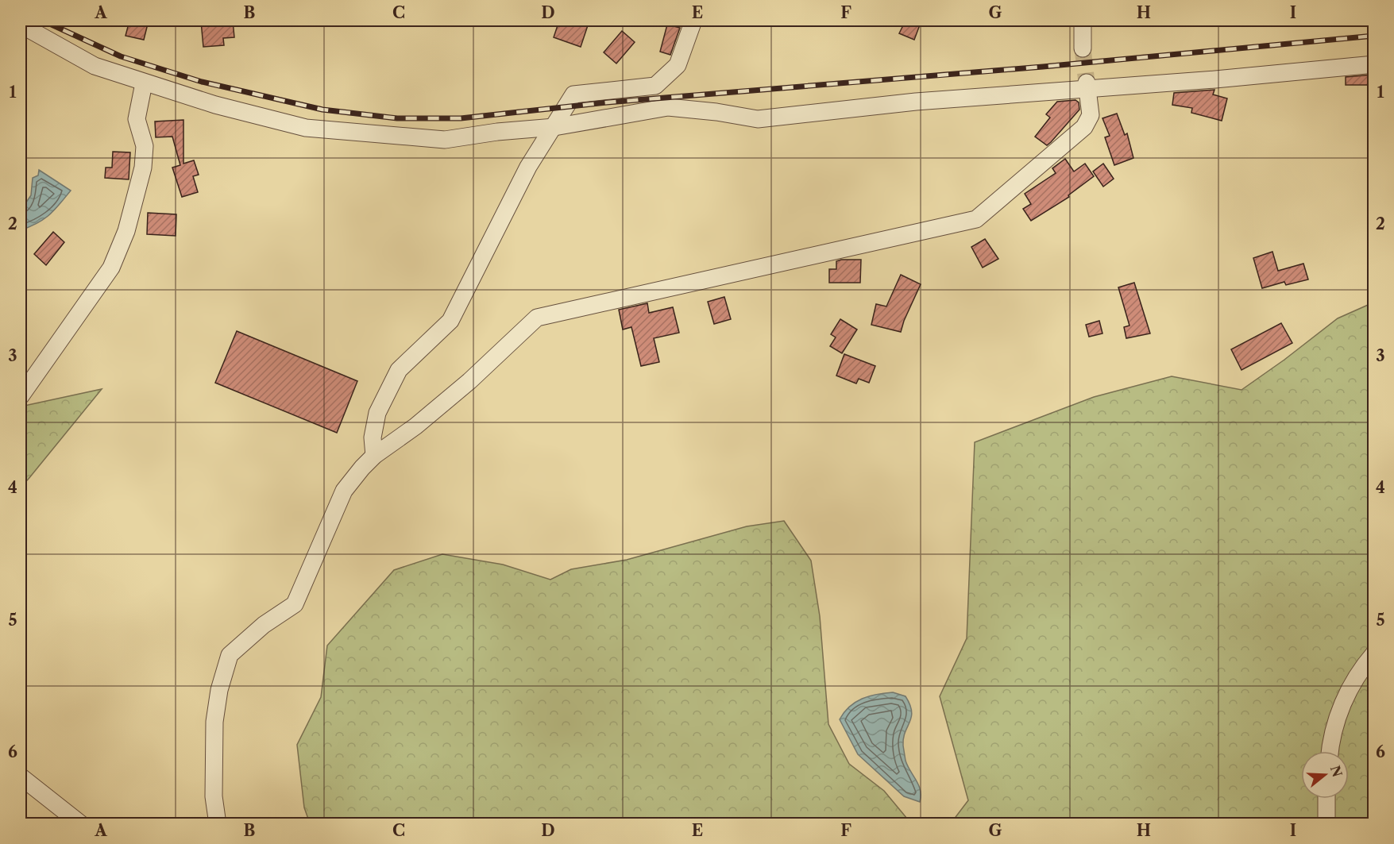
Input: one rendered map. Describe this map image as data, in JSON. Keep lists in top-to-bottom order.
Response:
{
  "north": "right",
  "grid": {
    "columns": [
      "A",
      "B",
      "C",
      "D",
      "E",
      "F",
      "G",
      "H",
      "I"
    ],
    "rows": [
      "1",
      "2",
      "3",
      "4",
      "5",
      "6"
    ]
  }
}
